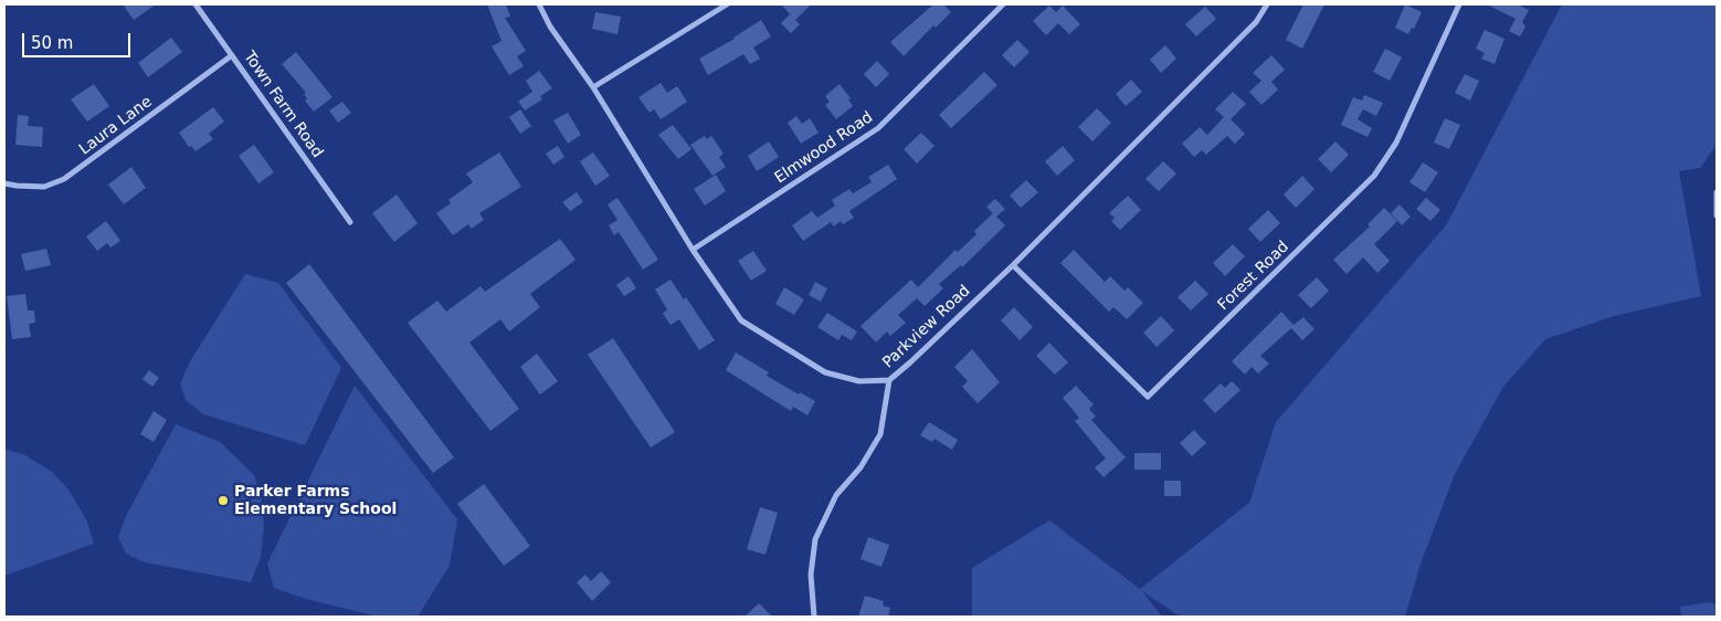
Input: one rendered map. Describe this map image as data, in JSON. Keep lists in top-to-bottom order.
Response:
{
  "streets": {
    "street": [
      "Town Farm Road",
      "Laura Lane",
      "Elmwood Road",
      "Forest Road",
      "Parkview Road"
    ]
  },
  "crossings": [
    ["Town Farm Road", "Laura Lane"],
    ["Elmwood Road", "Parkview Road"],
    ["Forest Road", "Parkview Road"]
  ],
  "places": ["Parker Farms Elementary School"],
  "scale_bar": "50 m"
}
